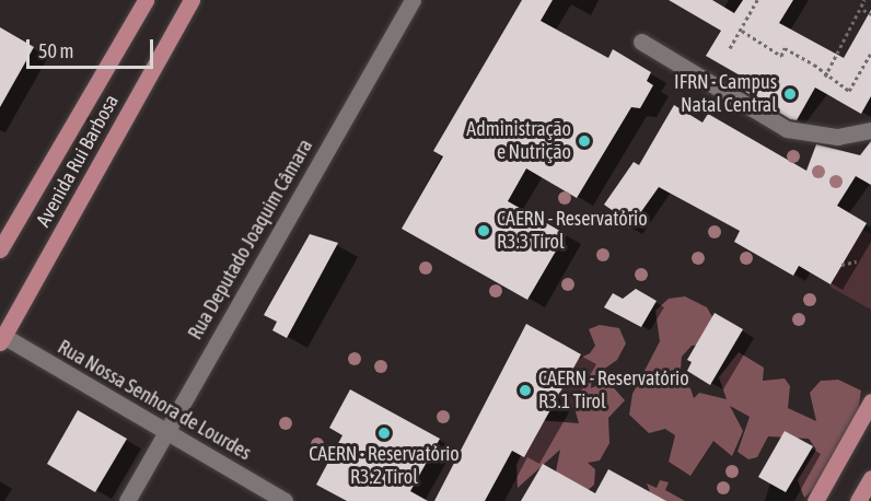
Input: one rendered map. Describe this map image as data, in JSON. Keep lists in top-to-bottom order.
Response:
{
  "streets": {
    "main road": ["Avenida Rui Barbosa"],
    "street": ["Rua Deputado Joaquim Câmara", "Rua Nossa Senhora de Lourdes"]
  },
  "crossings": [
    ["Avenida Rui Barbosa", "Rua Nossa Senhora de Lourdes"],
    ["Rua Deputado Joaquim Câmara", "Rua Nossa Senhora de Lourdes"]
  ],
  "places": [
    "IFRN - Campus Natal Central",
    "Administração e Nutrição",
    "CAERN - Reservatório R3.3 Tirol",
    "CAERN - Reservatório R3.1 Tirol",
    "CAERN - Reservatório R3.2 Tirol"
  ],
  "scale_bar": "50 m"
}
